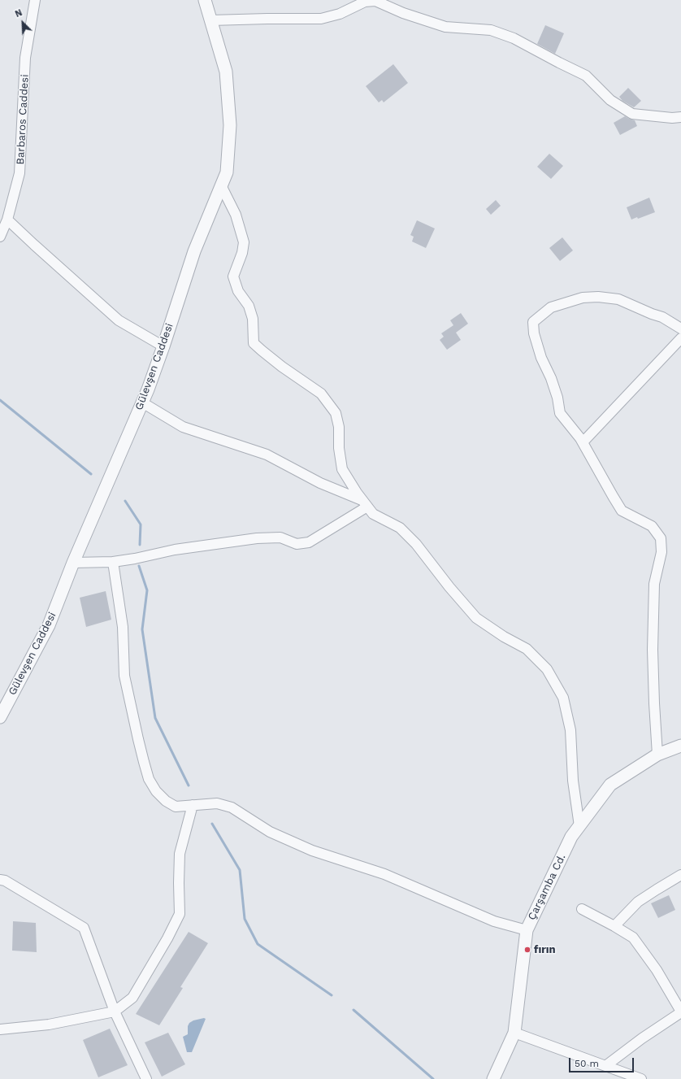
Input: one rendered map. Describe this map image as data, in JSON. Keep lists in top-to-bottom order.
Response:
{
  "streets": {
    "street": ["Barbaros Caddesi", "Gülevşen Caddesi", "Çarşamba Cd."]
  },
  "places": ["fırın"],
  "scale_bar": "50 m",
  "north": "top left"
}
